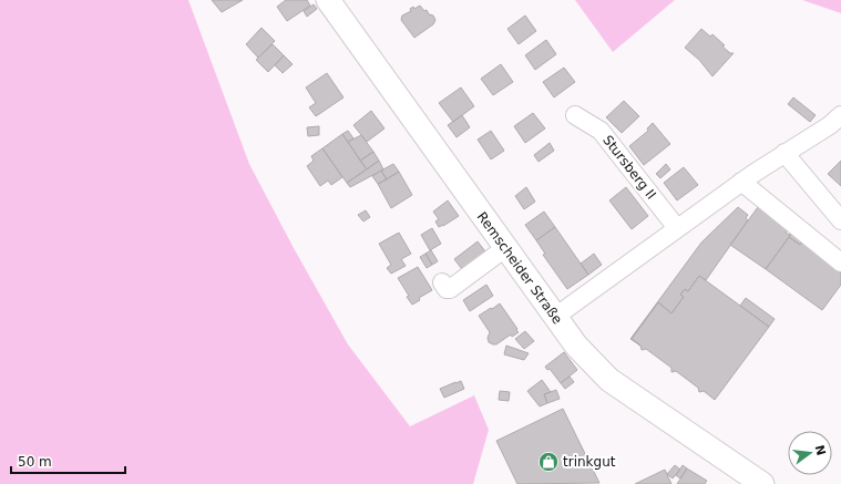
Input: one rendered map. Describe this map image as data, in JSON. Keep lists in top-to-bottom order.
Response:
{
  "streets": {
    "main road": ["Remscheider Straße"],
    "street": ["Stursberg II"]
  },
  "places": {
    "shop": ["trinkgut"]
  },
  "scale_bar": "50 m",
  "north": "right"
}
